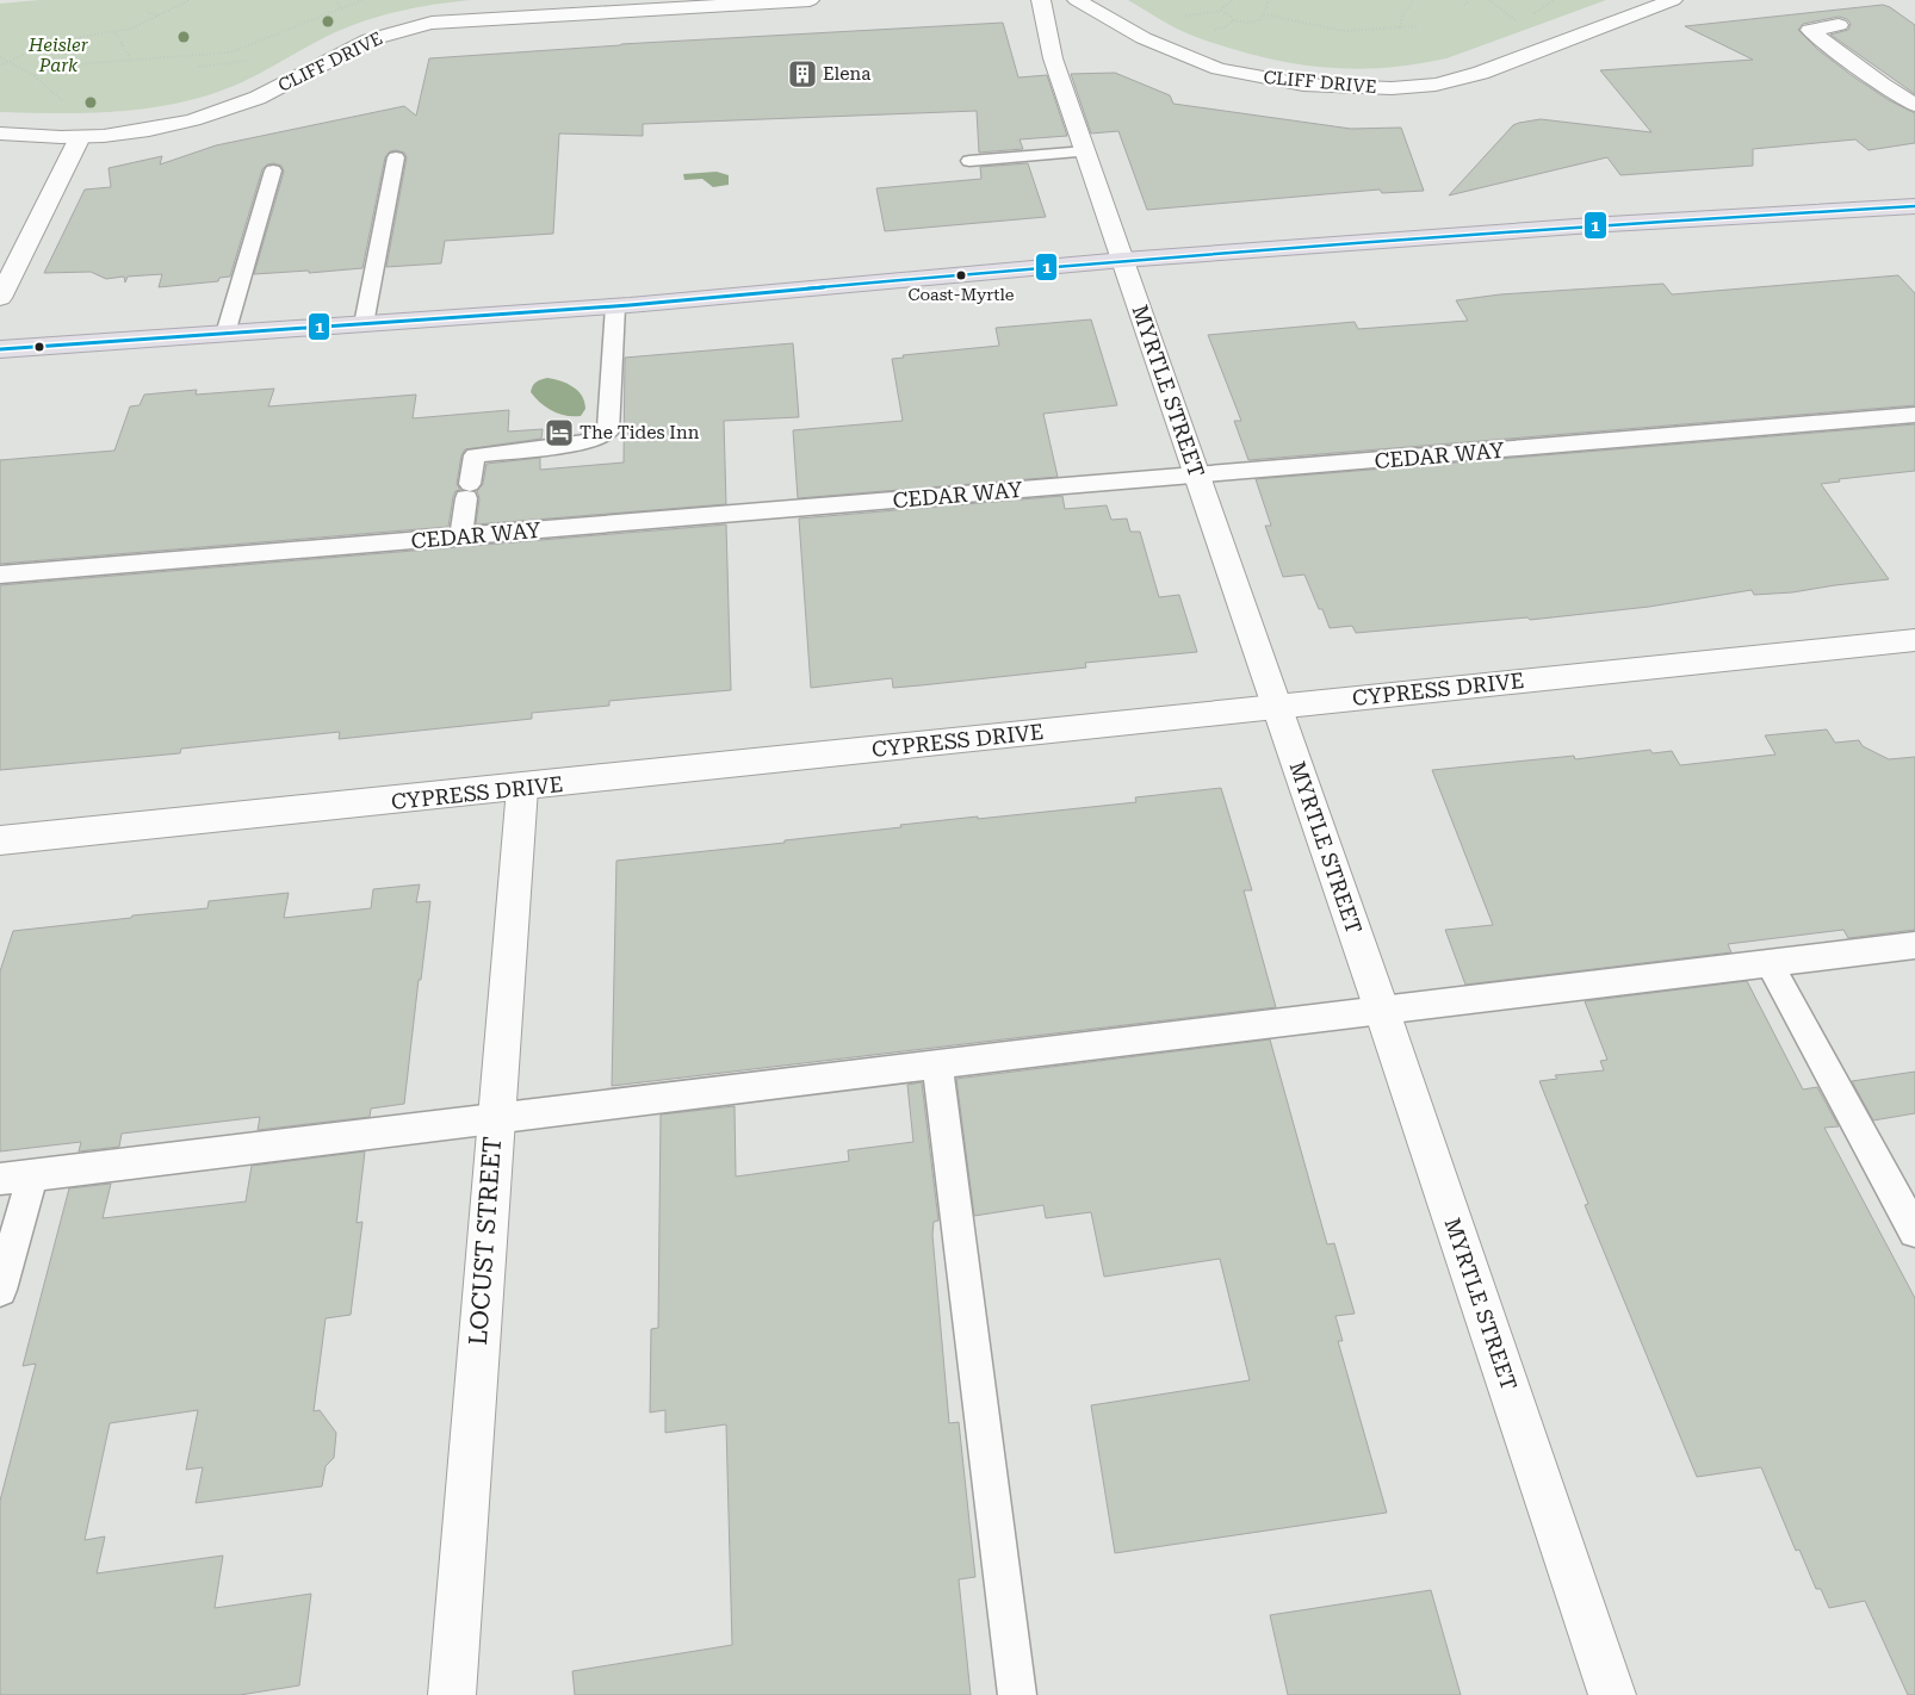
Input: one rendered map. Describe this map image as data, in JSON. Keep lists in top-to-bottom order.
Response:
{
  "streets": {
    "street": [
      "CLIFF DRIVE",
      "MYRTLE STREET",
      "CYPRESS DRIVE",
      "LOCUST STREET"
    ],
    "lane": ["CEDAR WAY"]
  },
  "crossings": [
    ["MYRTLE STREET", "CEDAR WAY"],
    ["MYRTLE STREET", "CYPRESS DRIVE"],
    ["CYPRESS DRIVE", "LOCUST STREET"]
  ],
  "parks": ["Heisler Park"],
  "places": {
    "building": ["Elena"],
    "other": ["Coast-Myrtle"],
    "hotel": ["The Tides Inn"]
  },
  "lines": ["transit line 1"]
}
